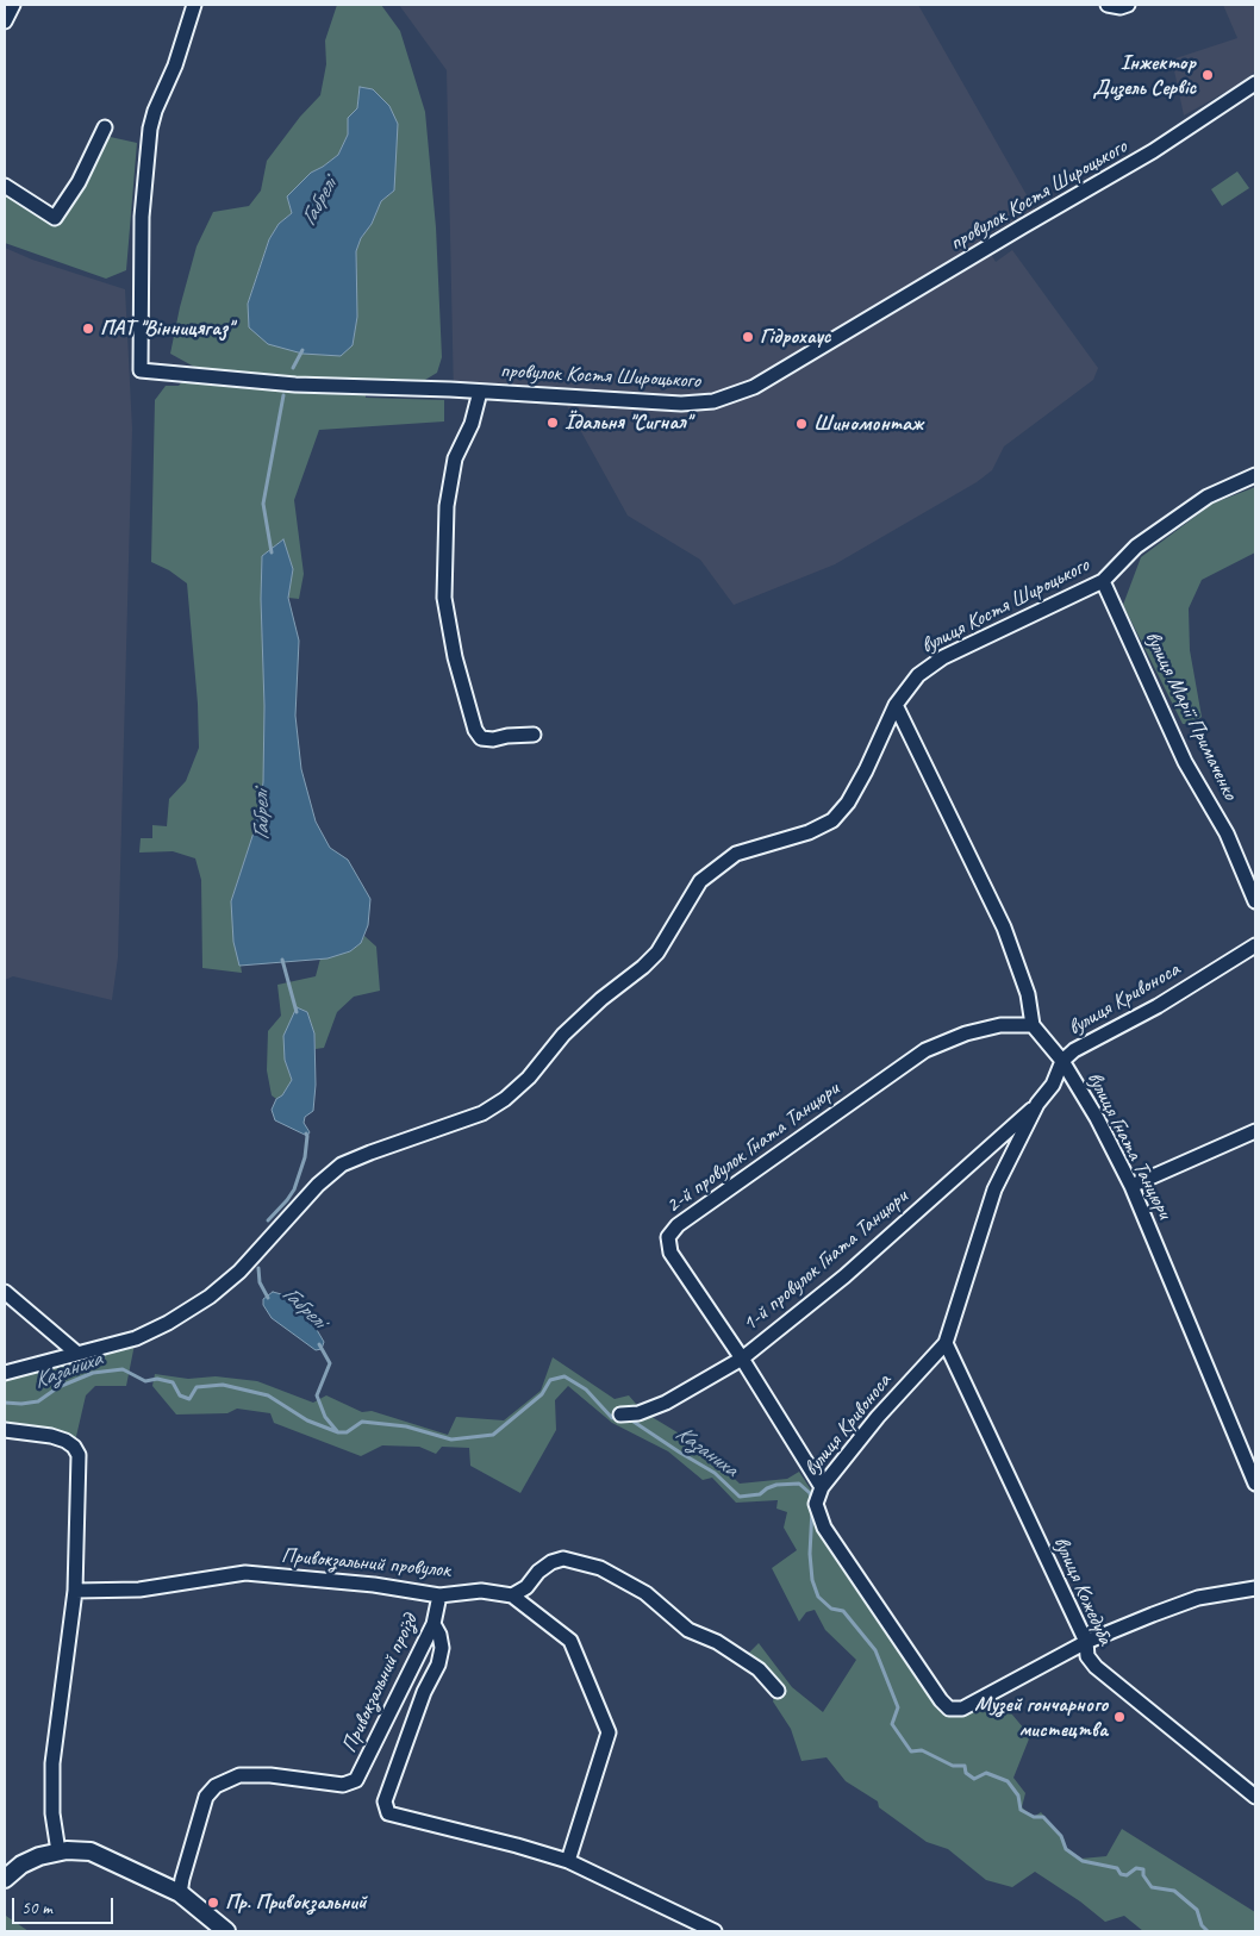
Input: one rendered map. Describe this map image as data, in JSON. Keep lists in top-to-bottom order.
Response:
{
  "streets": {
    "street": [
      "провулок Костя Широцького",
      "вулиця Костя Широцького",
      "вулиця Марії Примаченко",
      "вулиця Кривоноса",
      "вулиця Гната Танцюри",
      "2-й провулок Гната Танцюри",
      "1-й провулок Гната Танцюри",
      "Привокзальний провулок",
      "вулиця Кожедуба",
      "Привокзальний проїзд"
    ]
  },
  "crossings": [
    ["вулиця Костя Широцького", "вулиця Марії Примаченко"],
    ["вулиця Кривоноса", "вулиця Гната Танцюри"],
    ["вулиця Кривоноса", "2-й провулок Гната Танцюри"],
    ["вулиця Кривоноса", "1-й провулок Гната Танцюри"],
    ["вулиця Кривоноса", "вулиця Кожедуба"],
    ["вулиця Гната Танцюри", "2-й провулок Гната Танцюри"],
    ["2-й провулок Гната Танцюри", "1-й провулок Гната Танцюри"],
    ["Привокзальний провулок", "Привокзальний проїзд"]
  ],
  "water": ["Габрелі", "Казаниха"],
  "places": [
    "Інжектор Дизель Сервіс",
    "ПАТ \"Вінницягаз\"",
    "Гідрохаус",
    "Їдальня \"Сигнал\"",
    "Шиномонтаж",
    "Музей гончарного мистецтва",
    "Пр. Привокзальний"
  ],
  "scale_bar": "50 m"
}
